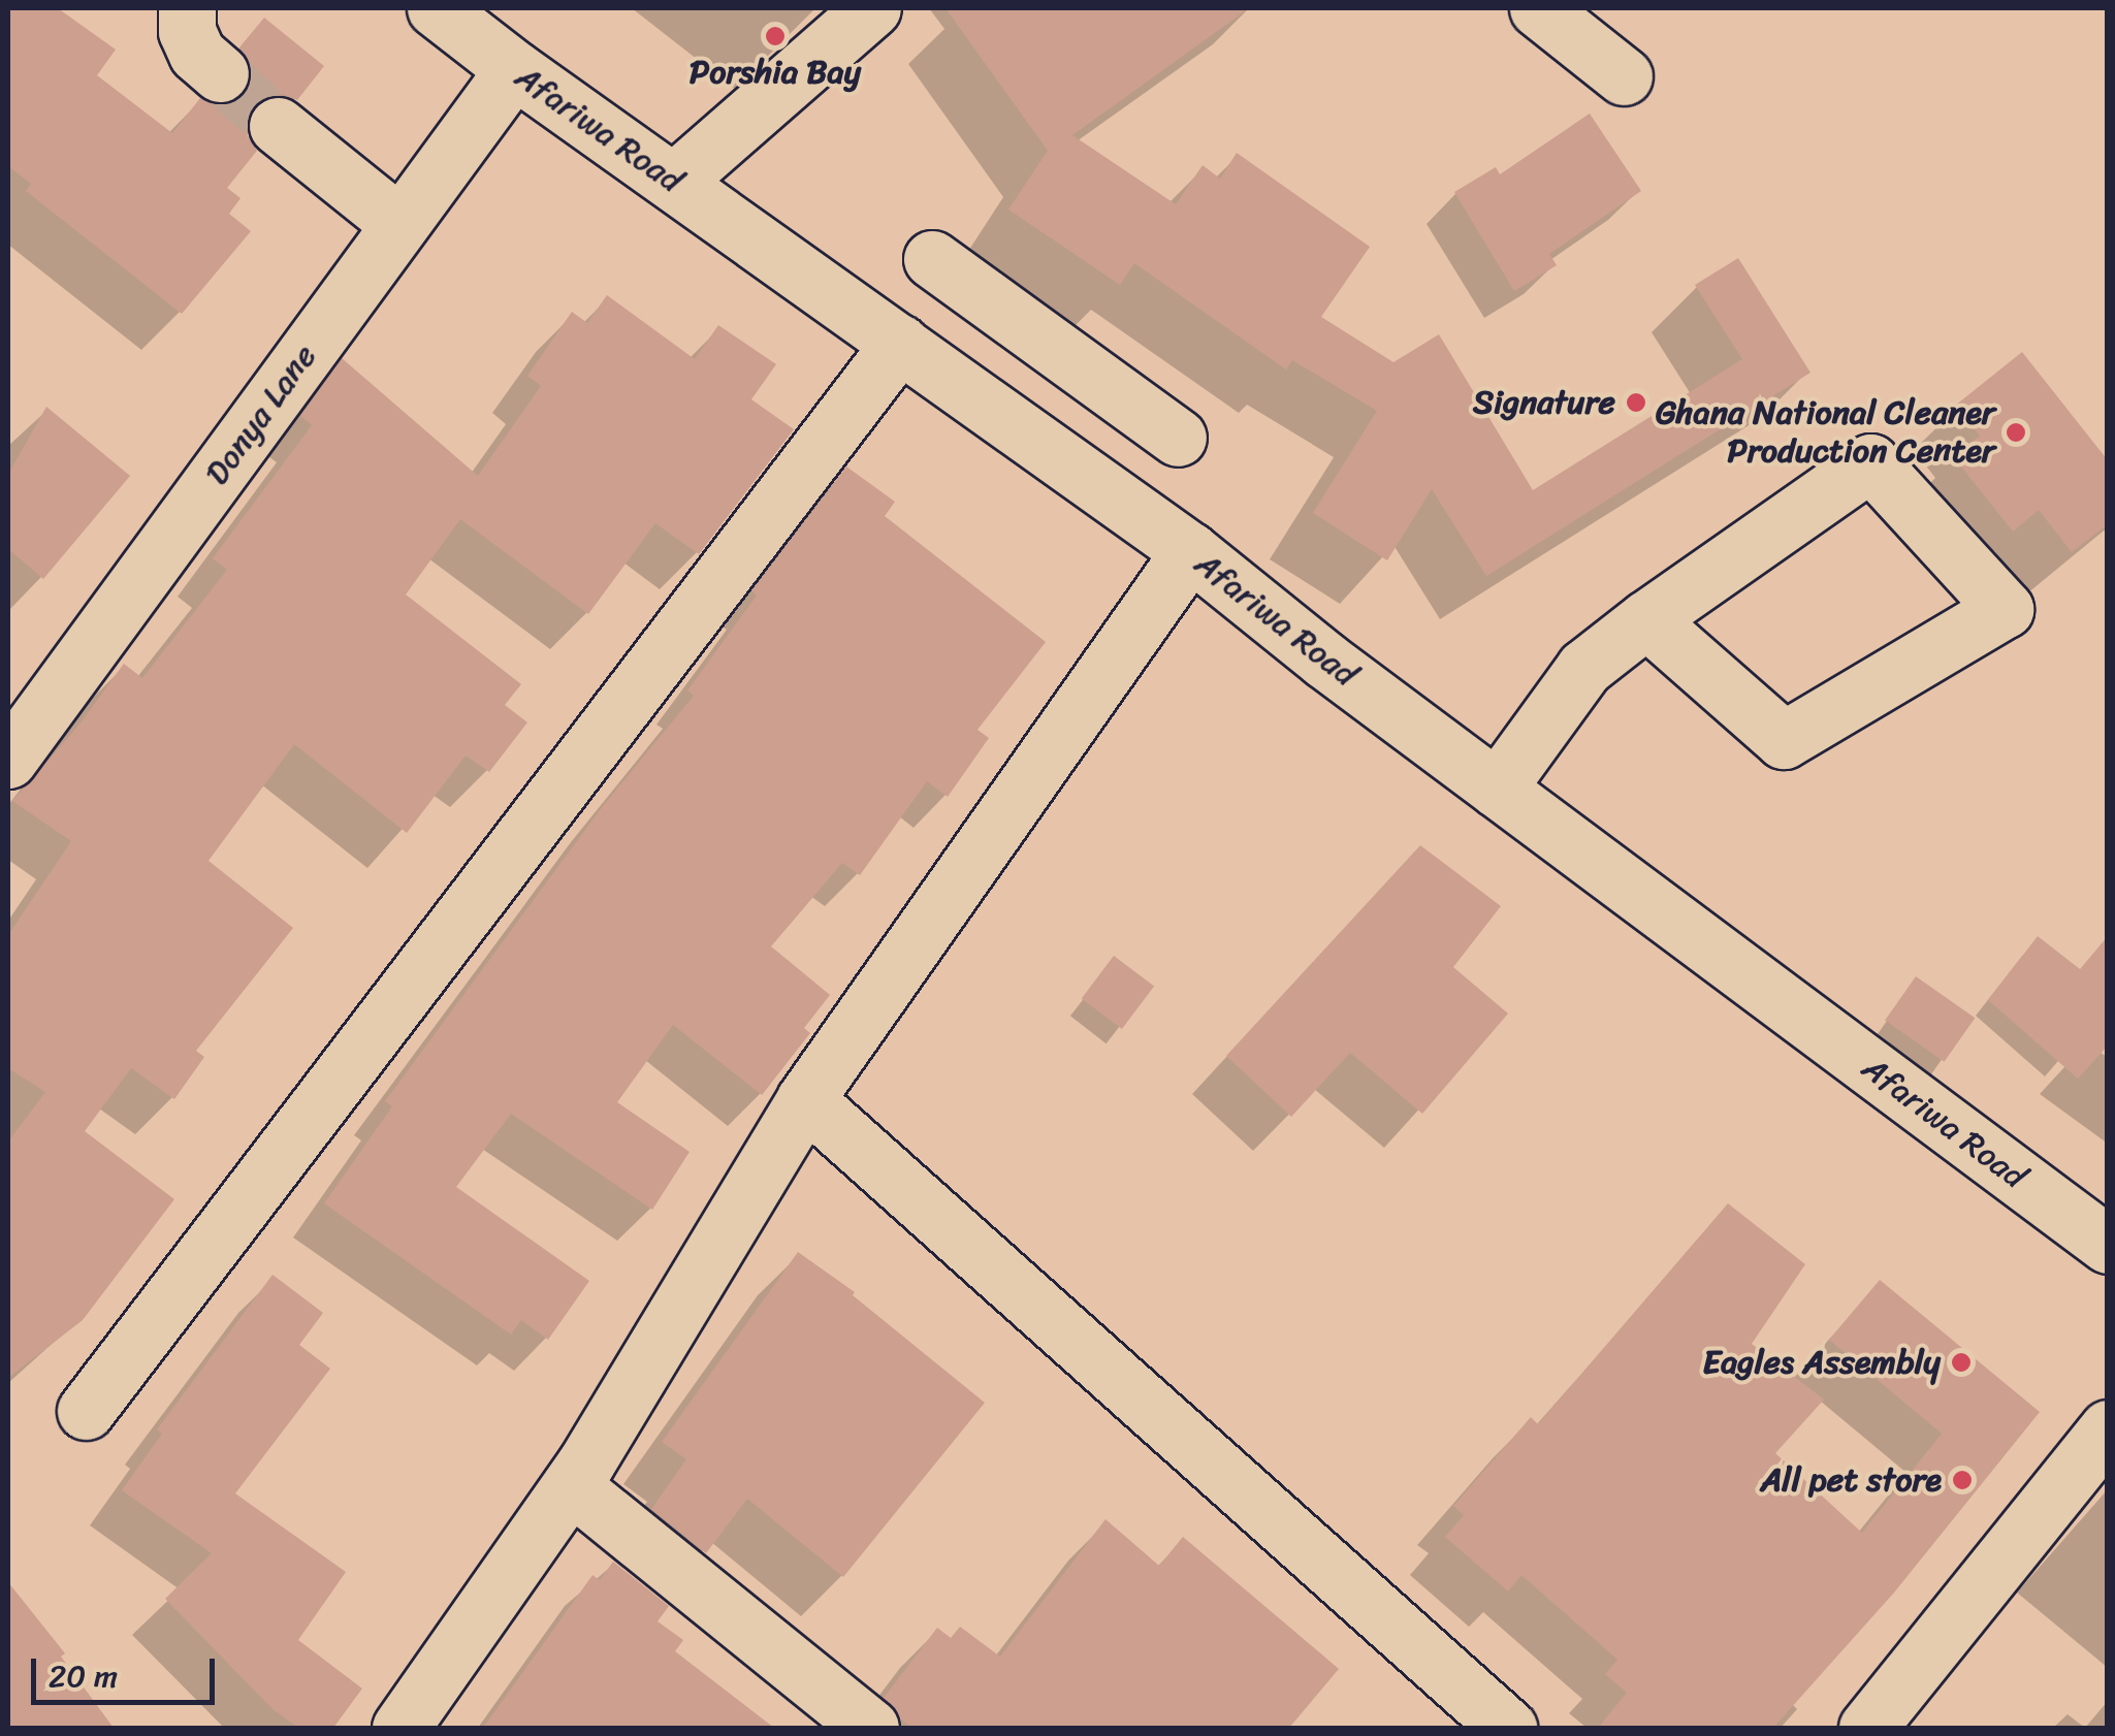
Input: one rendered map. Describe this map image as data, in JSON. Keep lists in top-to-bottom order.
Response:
{
  "streets": {
    "street": ["Afariwa Road", "Donya Lane"]
  },
  "crossings": [
    ["Afariwa Road", "Donya Lane"]
  ],
  "places": [
    "Porshia Bay",
    "Signature",
    "Ghana National Cleaner Production Center",
    "Eagles Assembly",
    "All pet store"
  ],
  "scale_bar": "20 m"
}
